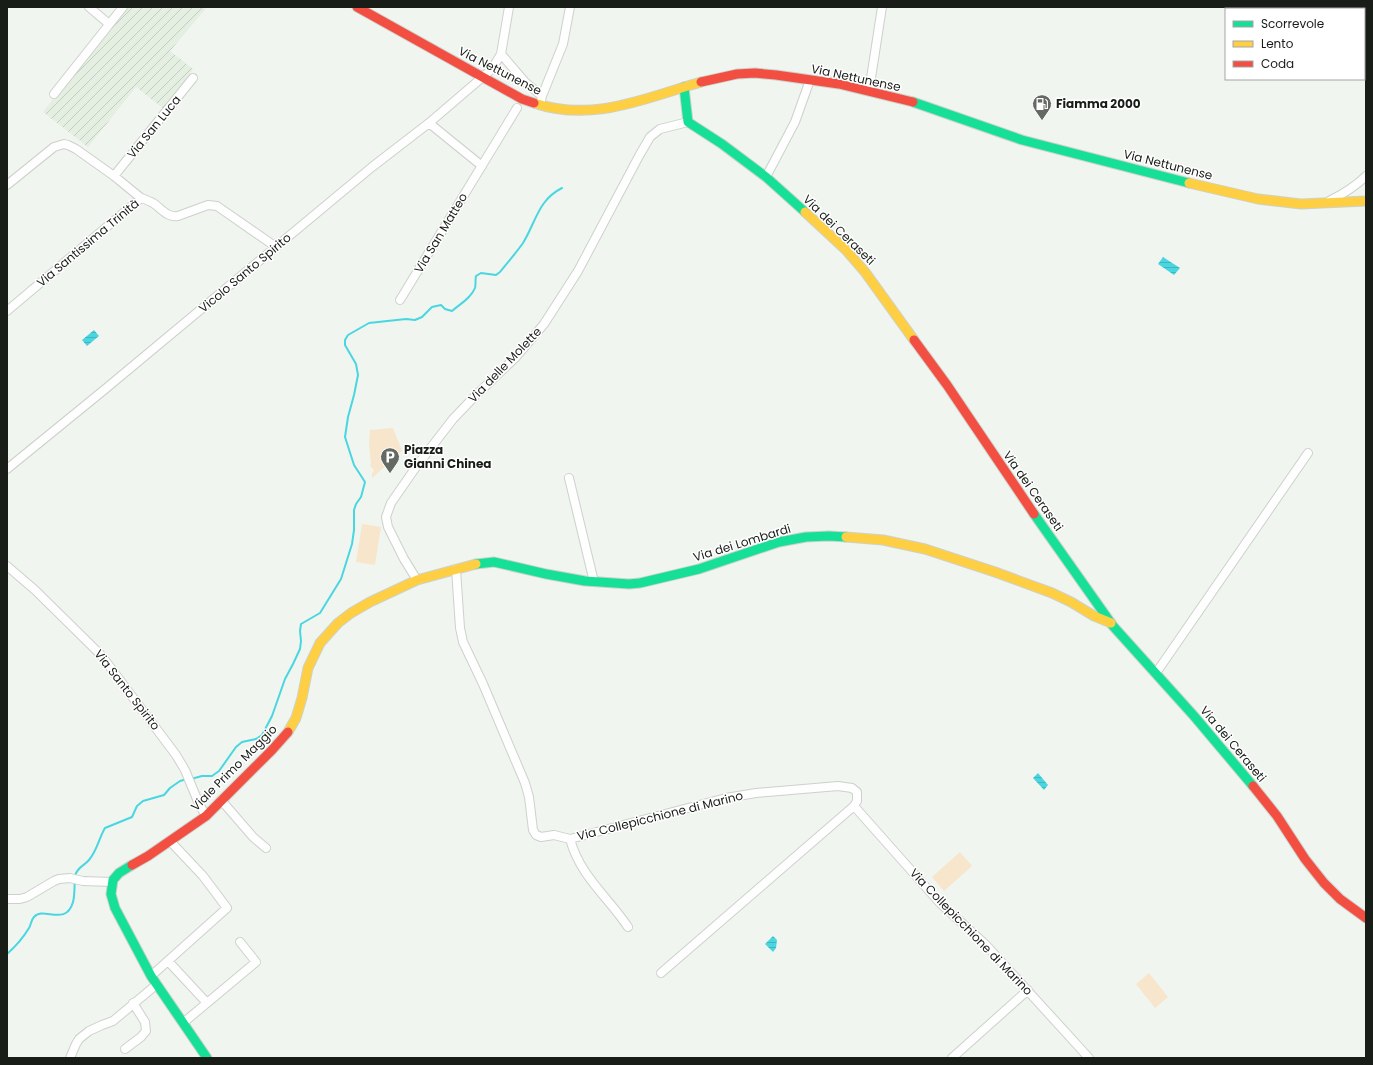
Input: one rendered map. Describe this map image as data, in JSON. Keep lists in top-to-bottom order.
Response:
{
  "streets": {
    "street": [
      "Via Nettunense",
      "Via San Luca",
      "Via dei Ceraseti",
      "Via San Matteo",
      "Via Santissima Trinità",
      "Vicolo Santo Spirito",
      "Via delle Molette",
      "Via dei Lombardi",
      "Via Santo Spirito",
      "Viale Primo Maggio",
      "Via Collepicchione di Marino"
    ]
  },
  "crossings": [
    ["Via Nettunense", "Vicolo Santo Spirito"],
    ["Via dei Ceraseti", "Via delle Molette"],
    ["Via dei Ceraseti", "Via dei Lombardi"],
    ["Via Santissima Trinità", "Vicolo Santo Spirito"],
    ["Via delle Molette", "Via dei Lombardi"],
    ["Via delle Molette", "Viale Primo Maggio"],
    ["Via dei Lombardi", "Viale Primo Maggio"],
    ["Via dei Lombardi", "Via Collepicchione di Marino"],
    ["Via Santo Spirito", "Viale Primo Maggio"]
  ],
  "places": {
    "fuel station": ["Fiamma 2000"],
    "parking": ["Piazza Gianni Chinea"]
  },
  "legend": ["Scorrevole", "Lento", "Coda"]
}
